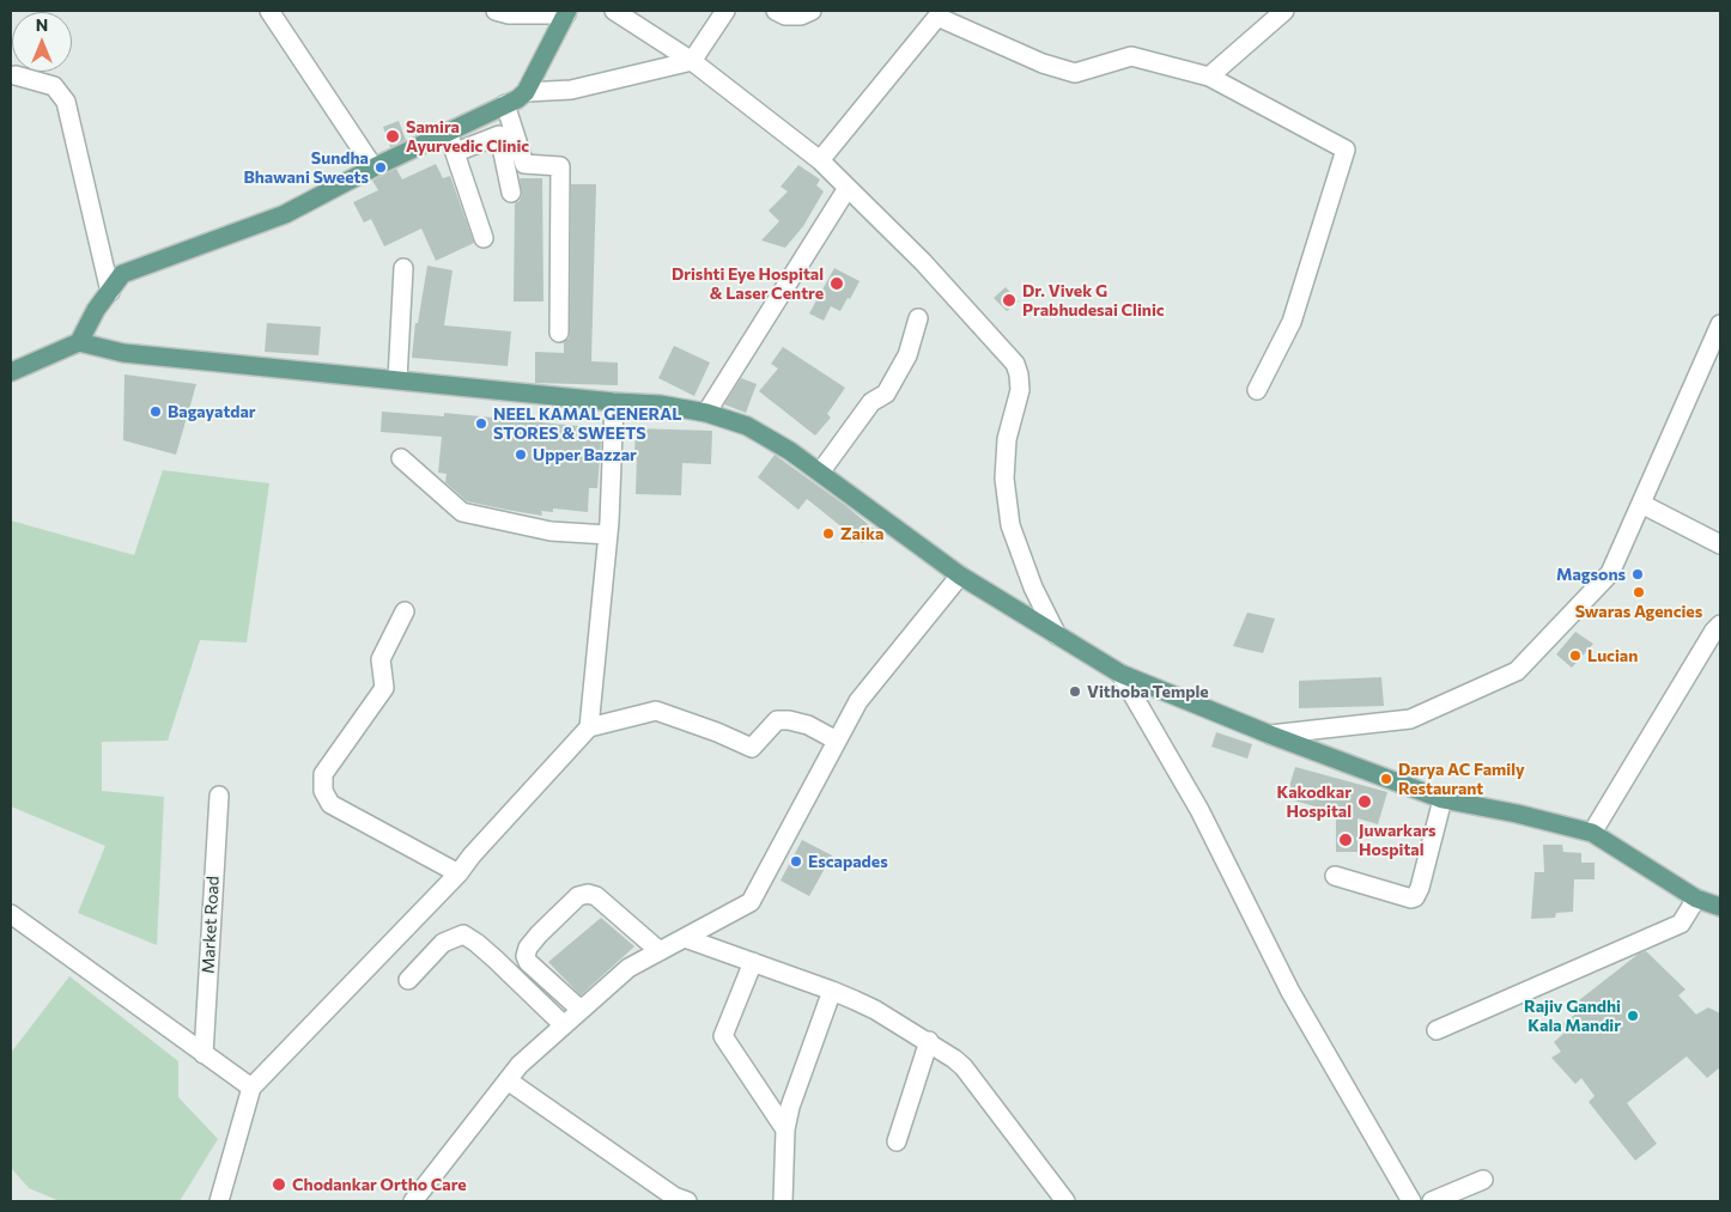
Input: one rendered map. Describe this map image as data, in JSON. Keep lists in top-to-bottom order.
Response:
{
  "streets": {
    "street": ["Market Road"]
  },
  "places": [
    "Samira Ayurvedic Clinic",
    "Sundha Bhawani Sweets",
    "Drishti Eye Hospital & Laser Centre",
    "Dr. Vivek G Prabhudesai Clinic",
    "Bagayatdar",
    "NEEL KAMAL GENERAL STORES & SWEETS",
    "Upper Bazzar",
    "Zaika",
    "Magsons",
    "Swaras Agencies",
    "Lucian",
    "Vithoba Temple",
    "Darya AC Family Restaurant",
    "Kakodkar Hospital",
    "Juwarkars Hospital",
    "Escapades",
    "Rajiv Gandhi Kala Mandir",
    "Chodankar Ortho Care"
  ],
  "north": "top"
}
